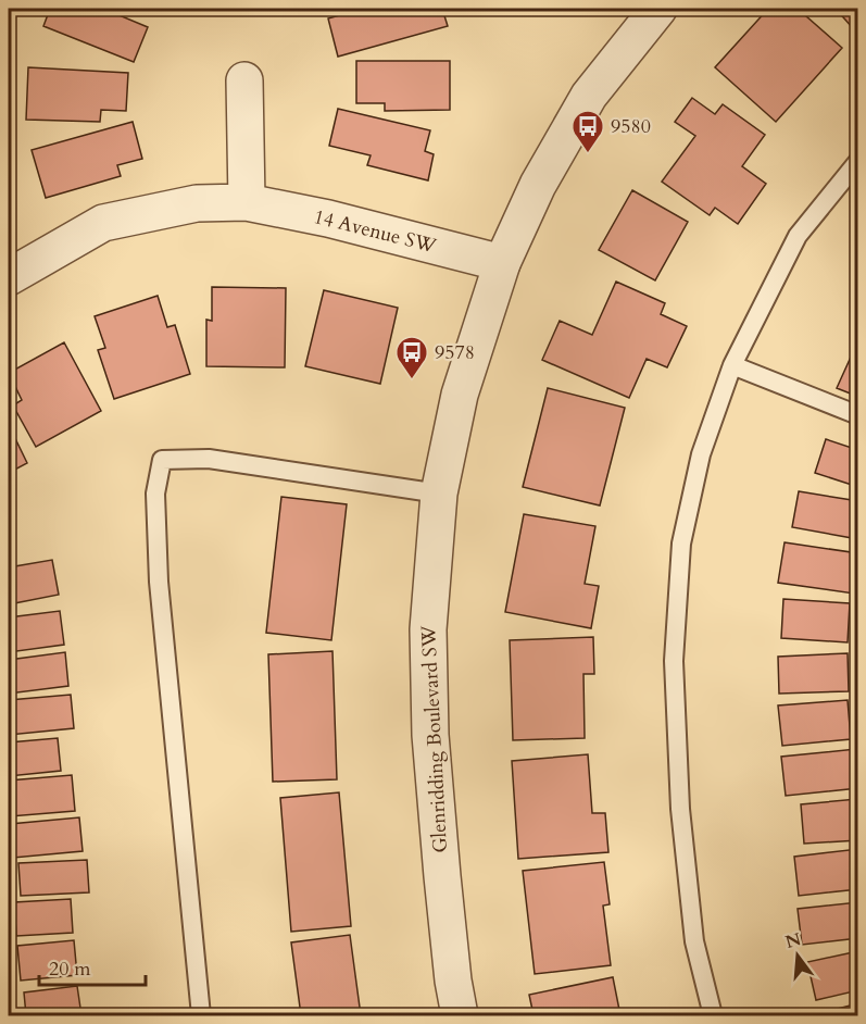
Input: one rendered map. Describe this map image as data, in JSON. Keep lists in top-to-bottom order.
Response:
{
  "streets": {
    "street": ["14 Avenue SW", "Glenridding Boulevard SW"]
  },
  "crossings": [
    ["14 Avenue SW", "Glenridding Boulevard SW"]
  ],
  "places": {
    "bus stop": ["9580", "9578"]
  },
  "scale_bar": "20 m",
  "north": "top"
}
